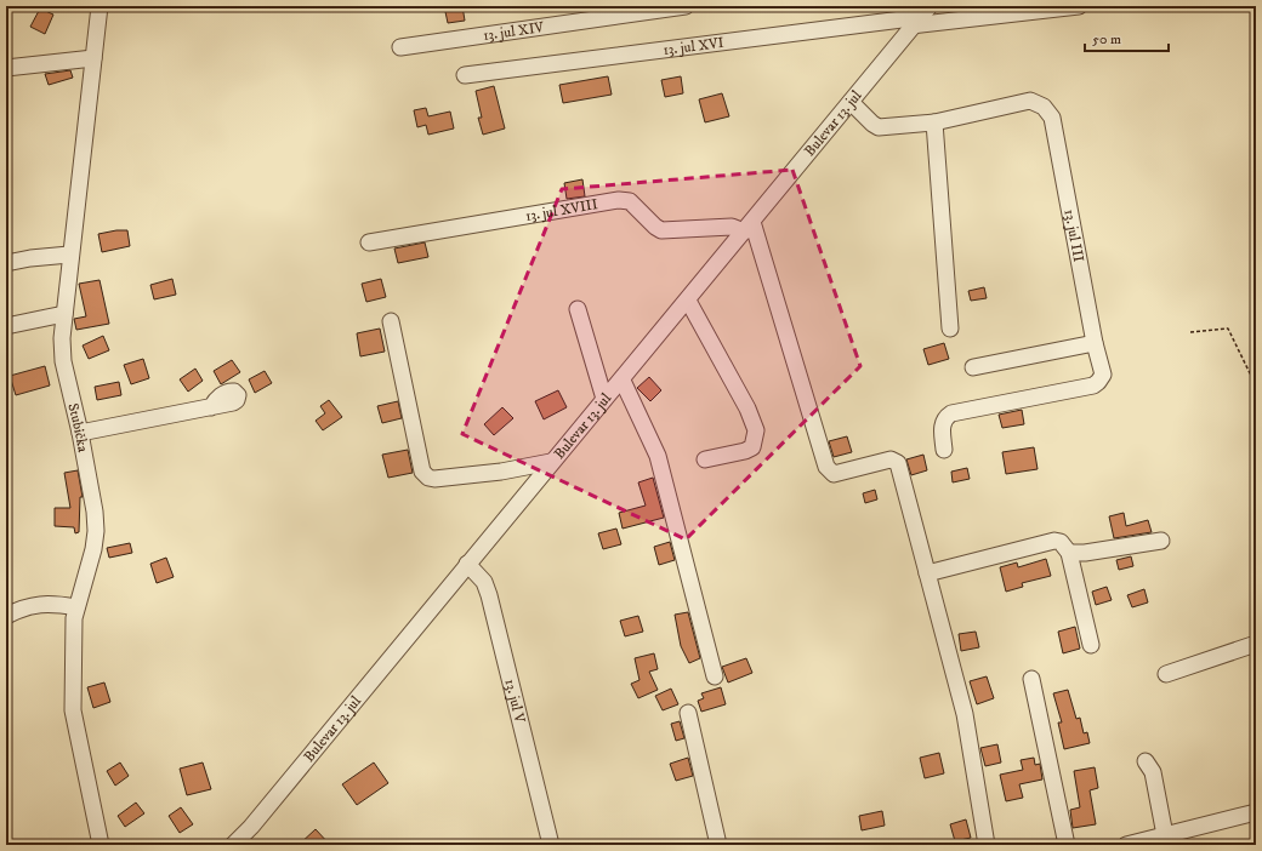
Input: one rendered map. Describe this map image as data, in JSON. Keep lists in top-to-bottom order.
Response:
{
  "streets": {
    "street": [
      "13. jul XIV",
      "13. jul XVI",
      "Bulevar 13. jul",
      "13. jul XVIII",
      "13. jul III",
      "Stubička",
      "13. jul V"
    ]
  },
  "crossings": [
    ["13. jul XVI", "Bulevar 13. jul"],
    ["Bulevar 13. jul", "13. jul XVIII"],
    ["Bulevar 13. jul", "13. jul III"],
    ["Bulevar 13. jul", "13. jul V"]
  ],
  "scale_bar": "50 m"
}
